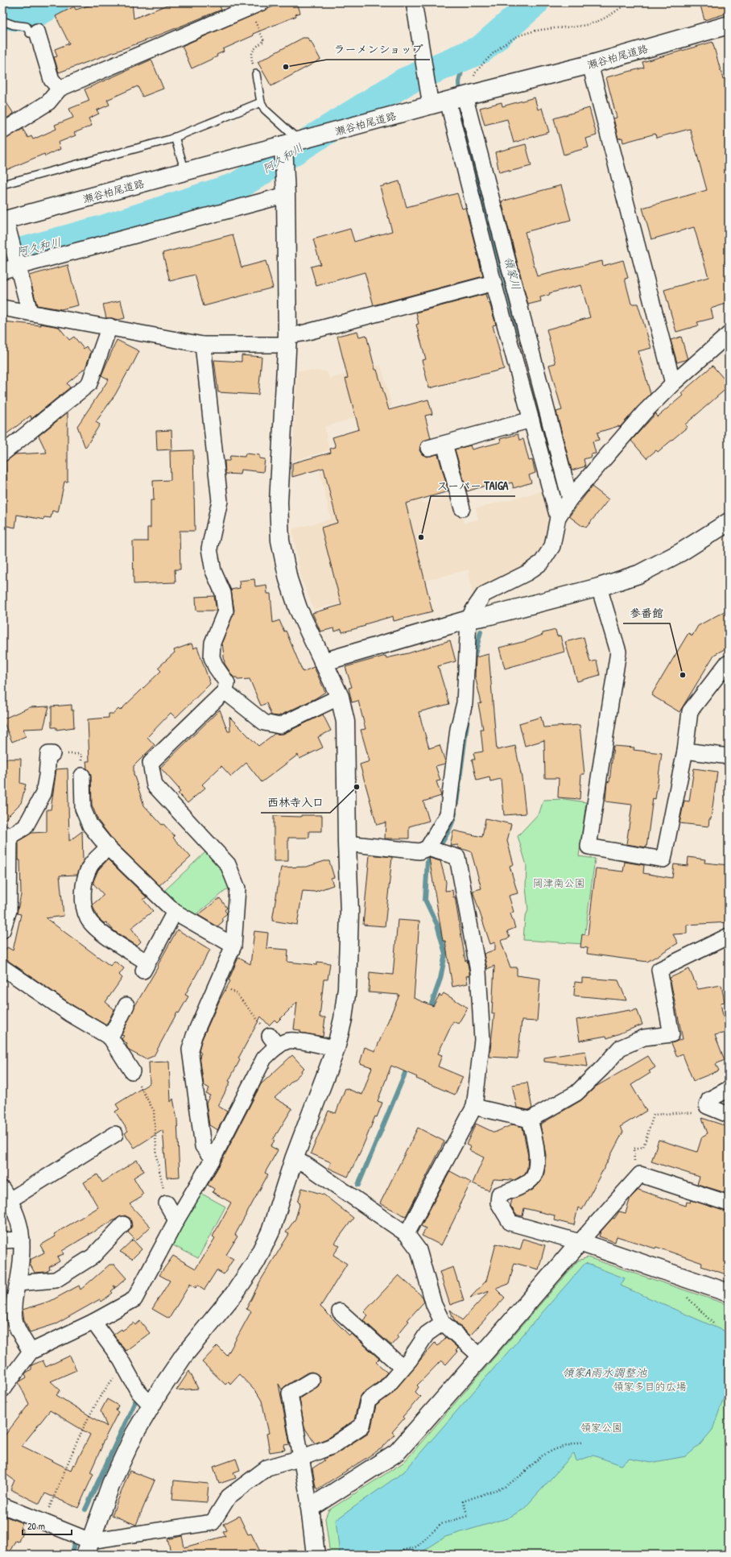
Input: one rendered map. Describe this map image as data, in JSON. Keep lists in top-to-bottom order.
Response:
{
  "streets": {
    "street": ["瀬谷柏尾道路"]
  },
  "water": ["阿久和川", "領家川", "領家A雨水調整池"],
  "parks": ["岡津南公園", "領家多目的広場", "領家公園"],
  "places": [
    "ラーメンショップ",
    "スーパー TAIGA",
    "参番館",
    "西林寺入口"
  ],
  "scale_bar": "20 m"
}
